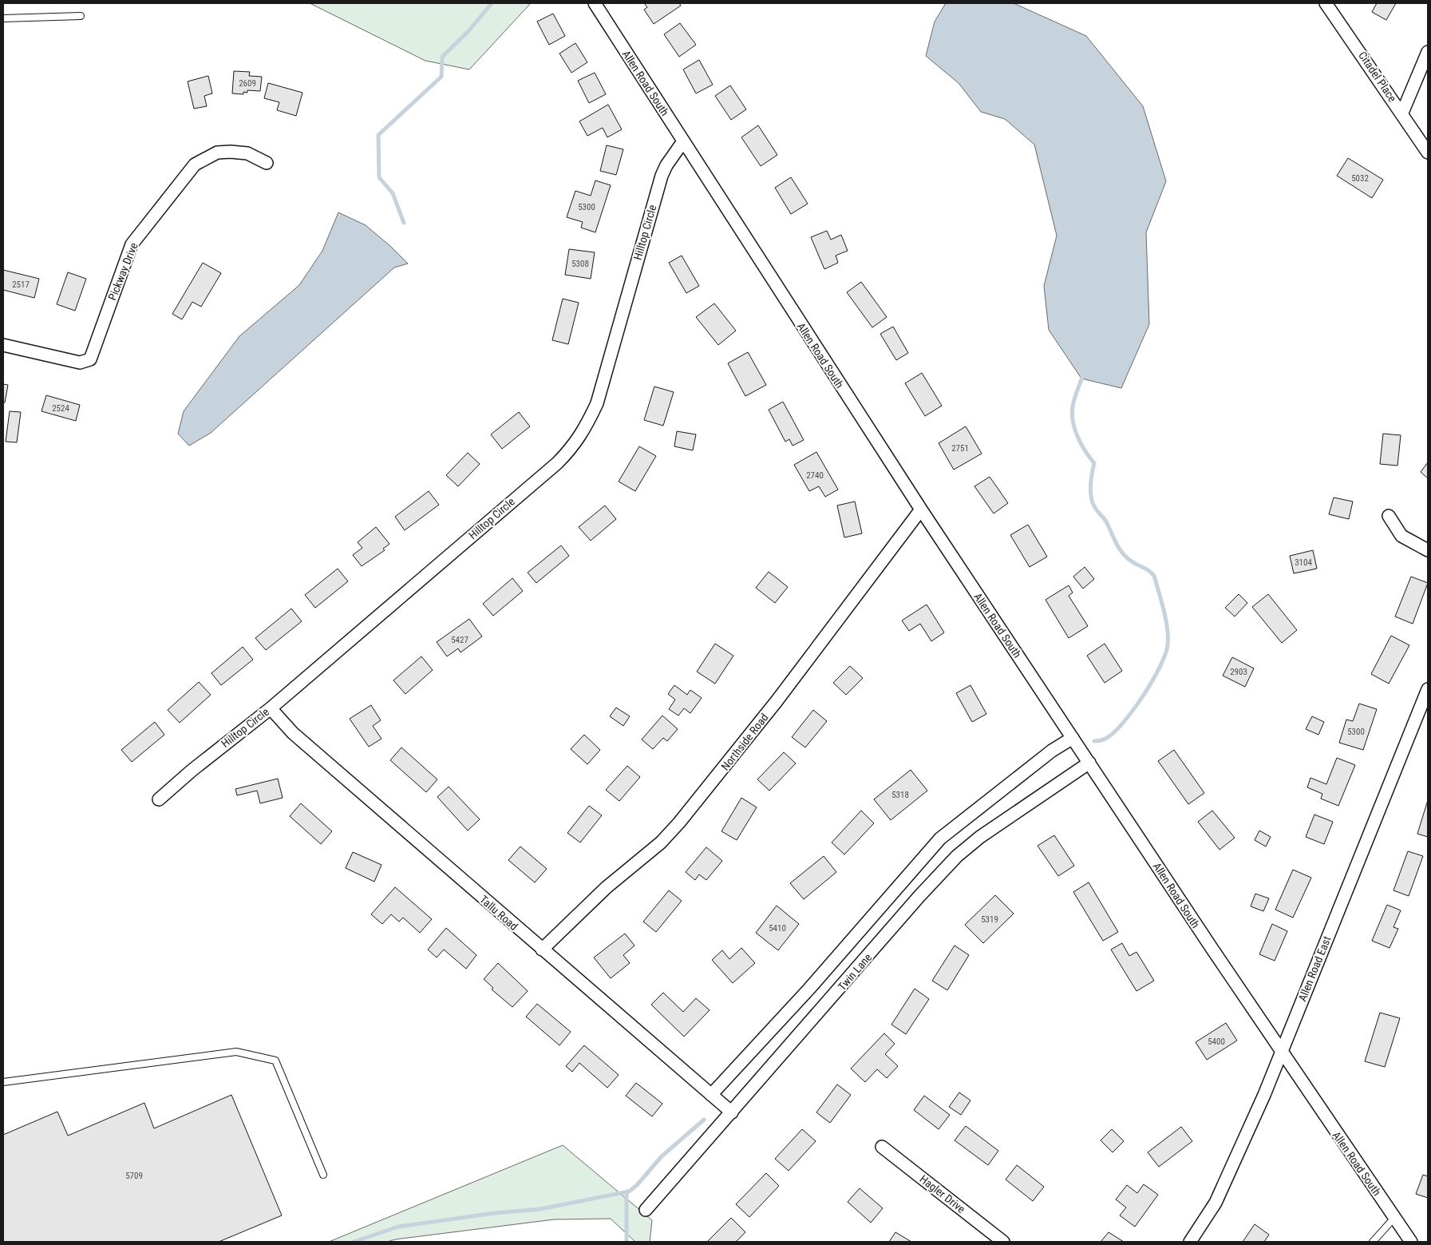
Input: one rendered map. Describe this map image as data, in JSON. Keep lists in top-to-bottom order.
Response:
{
  "streets": {
    "street": [
      "Citadel Place",
      "Allen Road South",
      "Hilltop Circle",
      "Pickway Drive",
      "Northside Road",
      "Tallu Road",
      "Allen Road East",
      "Twin Lane",
      "Hagler Drive"
    ]
  },
  "crossings": [
    ["Allen Road South", "Hilltop Circle"],
    ["Allen Road South", "Northside Road"],
    ["Allen Road South", "Allen Road East"],
    ["Allen Road South", "Twin Lane"],
    ["Hilltop Circle", "Tallu Road"],
    ["Northside Road", "Tallu Road"],
    ["Tallu Road", "Twin Lane"]
  ],
  "house_numbers": [
    "2609",
    "5032",
    "5300",
    "5308",
    "2517",
    "2524",
    "2751",
    "2740",
    "3104",
    "5427",
    "2903",
    "5300",
    "5318",
    "5319",
    "5410",
    "5400",
    "5709"
  ]
}
